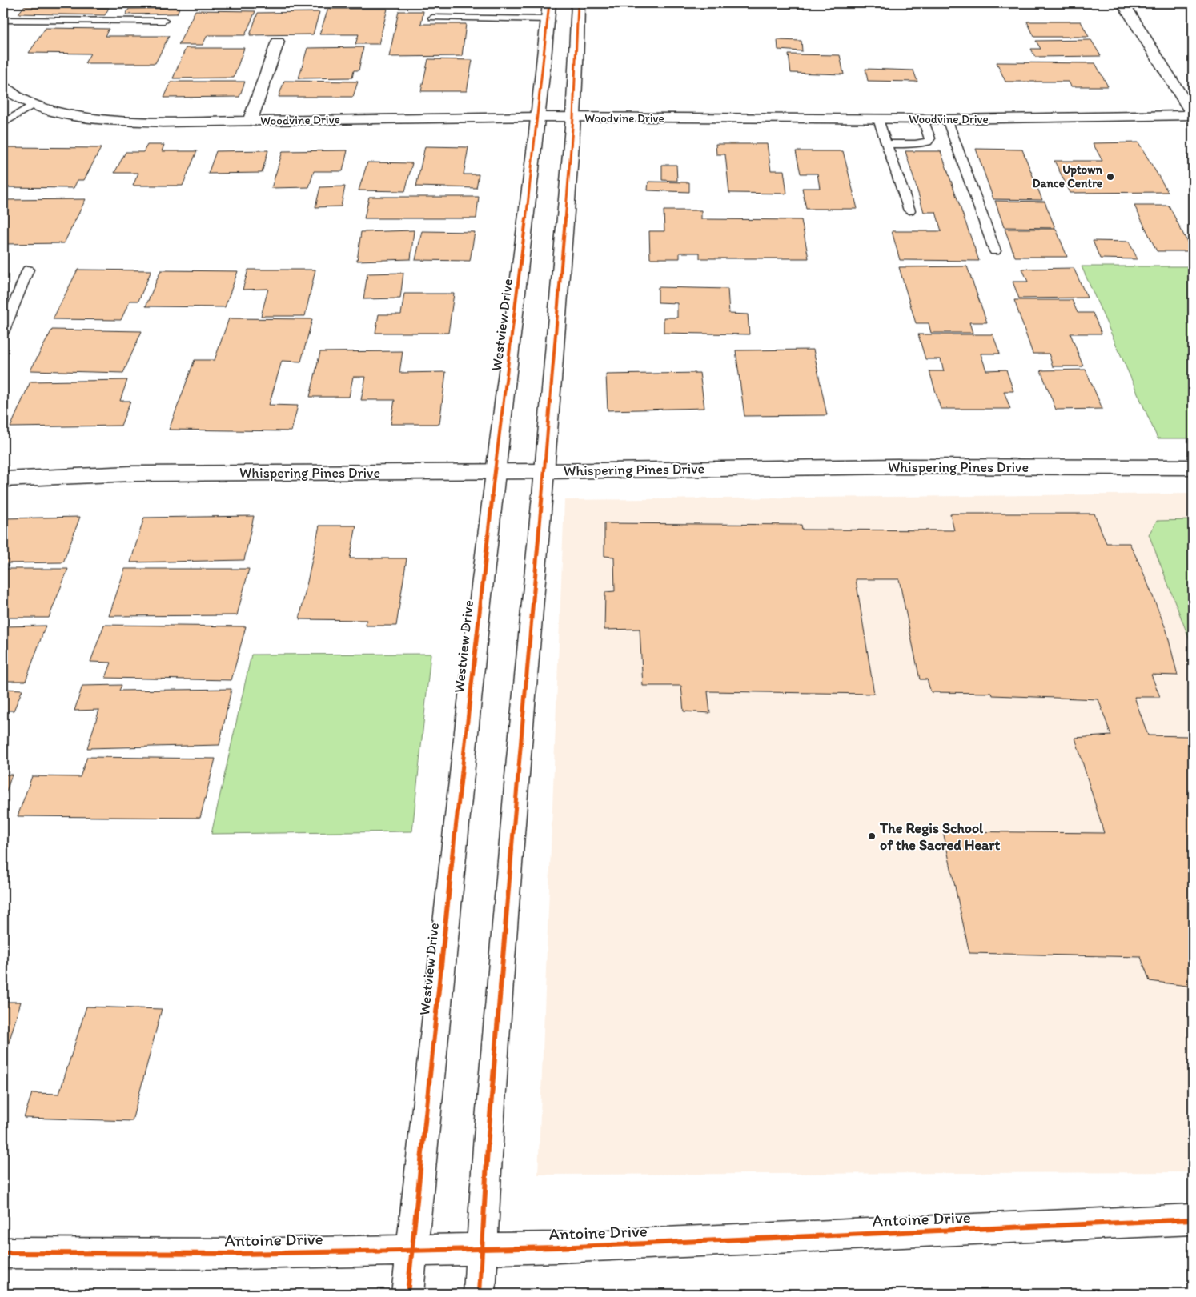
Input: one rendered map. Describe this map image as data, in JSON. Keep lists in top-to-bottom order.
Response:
{
  "streets": {
    "main road": [
      "Woodvine Drive",
      "Westview Drive",
      "Whispering Pines Drive",
      "Antoine Drive"
    ]
  },
  "crossings": [
    ["Woodvine Drive", "Westview Drive"],
    ["Westview Drive", "Whispering Pines Drive"],
    ["Westview Drive", "Antoine Drive"]
  ],
  "places": ["Uptown Dance Centre", "The Regis School of the Sacred Heart"]
}
